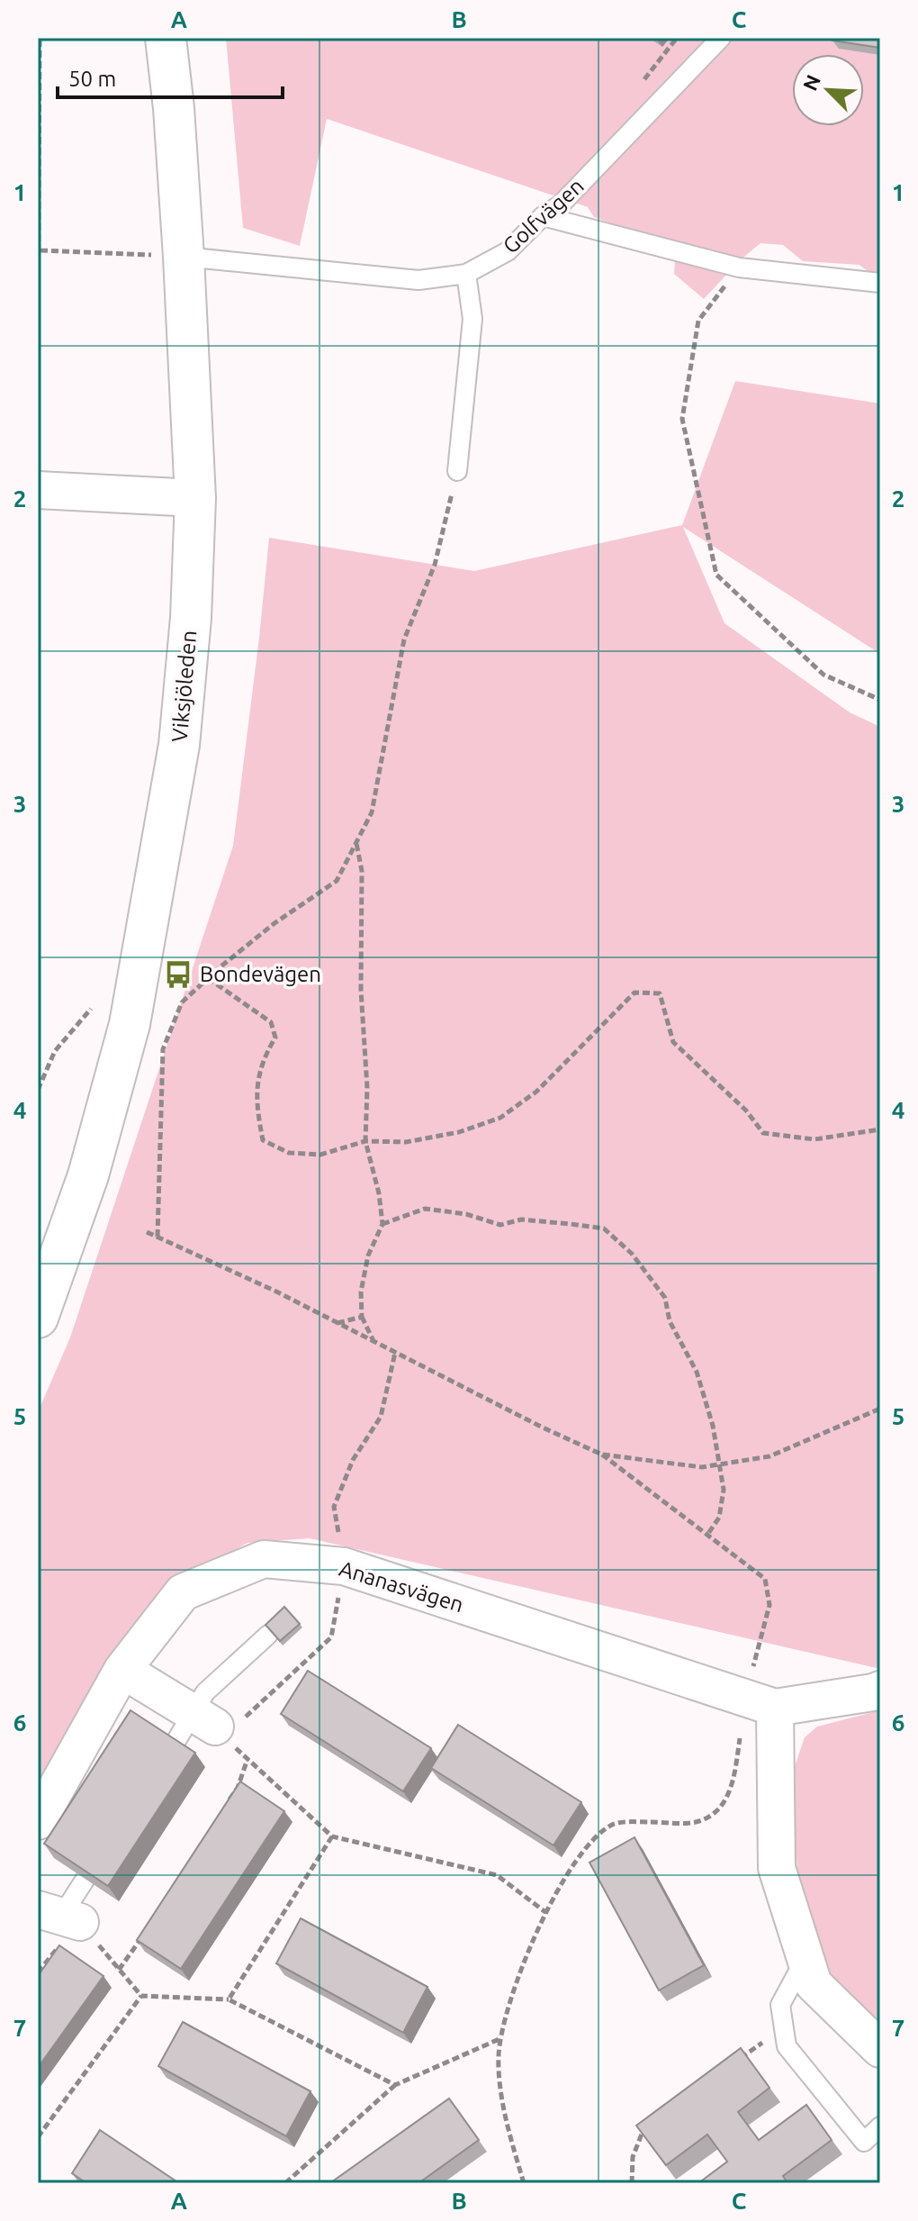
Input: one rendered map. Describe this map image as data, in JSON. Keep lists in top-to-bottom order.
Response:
{
  "streets": {
    "main road": ["Viksjöleden"],
    "street": ["Ananasvägen"],
    "lane": ["Golfvägen"]
  },
  "crossings": [
    ["Golfvägen", "Viksjöleden"]
  ],
  "places": {
    "bus stop": ["Bondevägen"]
  },
  "scale_bar": "50 m",
  "north": "top left",
  "grid": {
    "columns": ["A", "B", "C"],
    "rows": [
      "1",
      "2",
      "3",
      "4",
      "5",
      "6",
      "7"
    ]
  }
}
